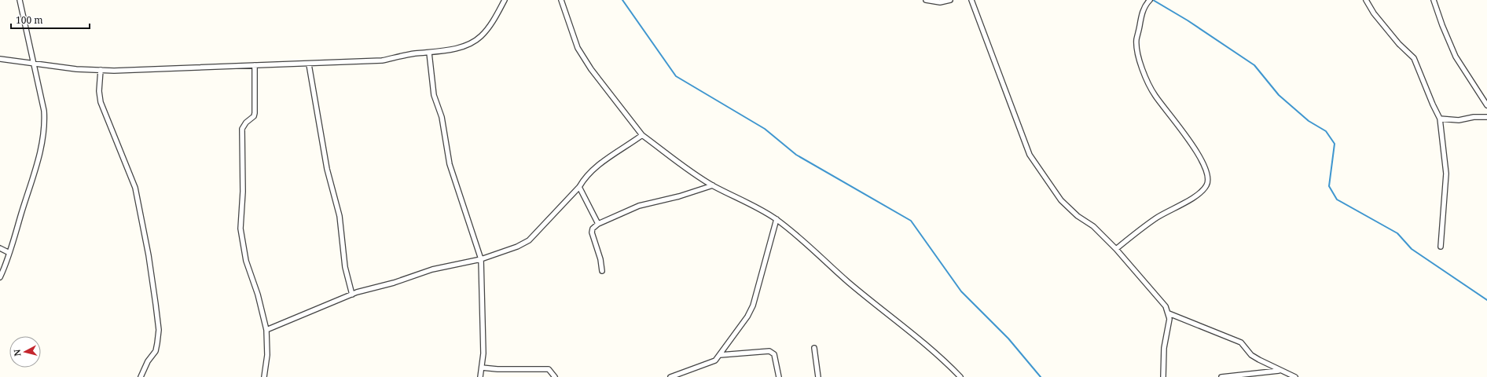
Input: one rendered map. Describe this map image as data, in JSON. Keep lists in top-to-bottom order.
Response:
{
  "scale_bar": "100 m",
  "north": "left"
}
